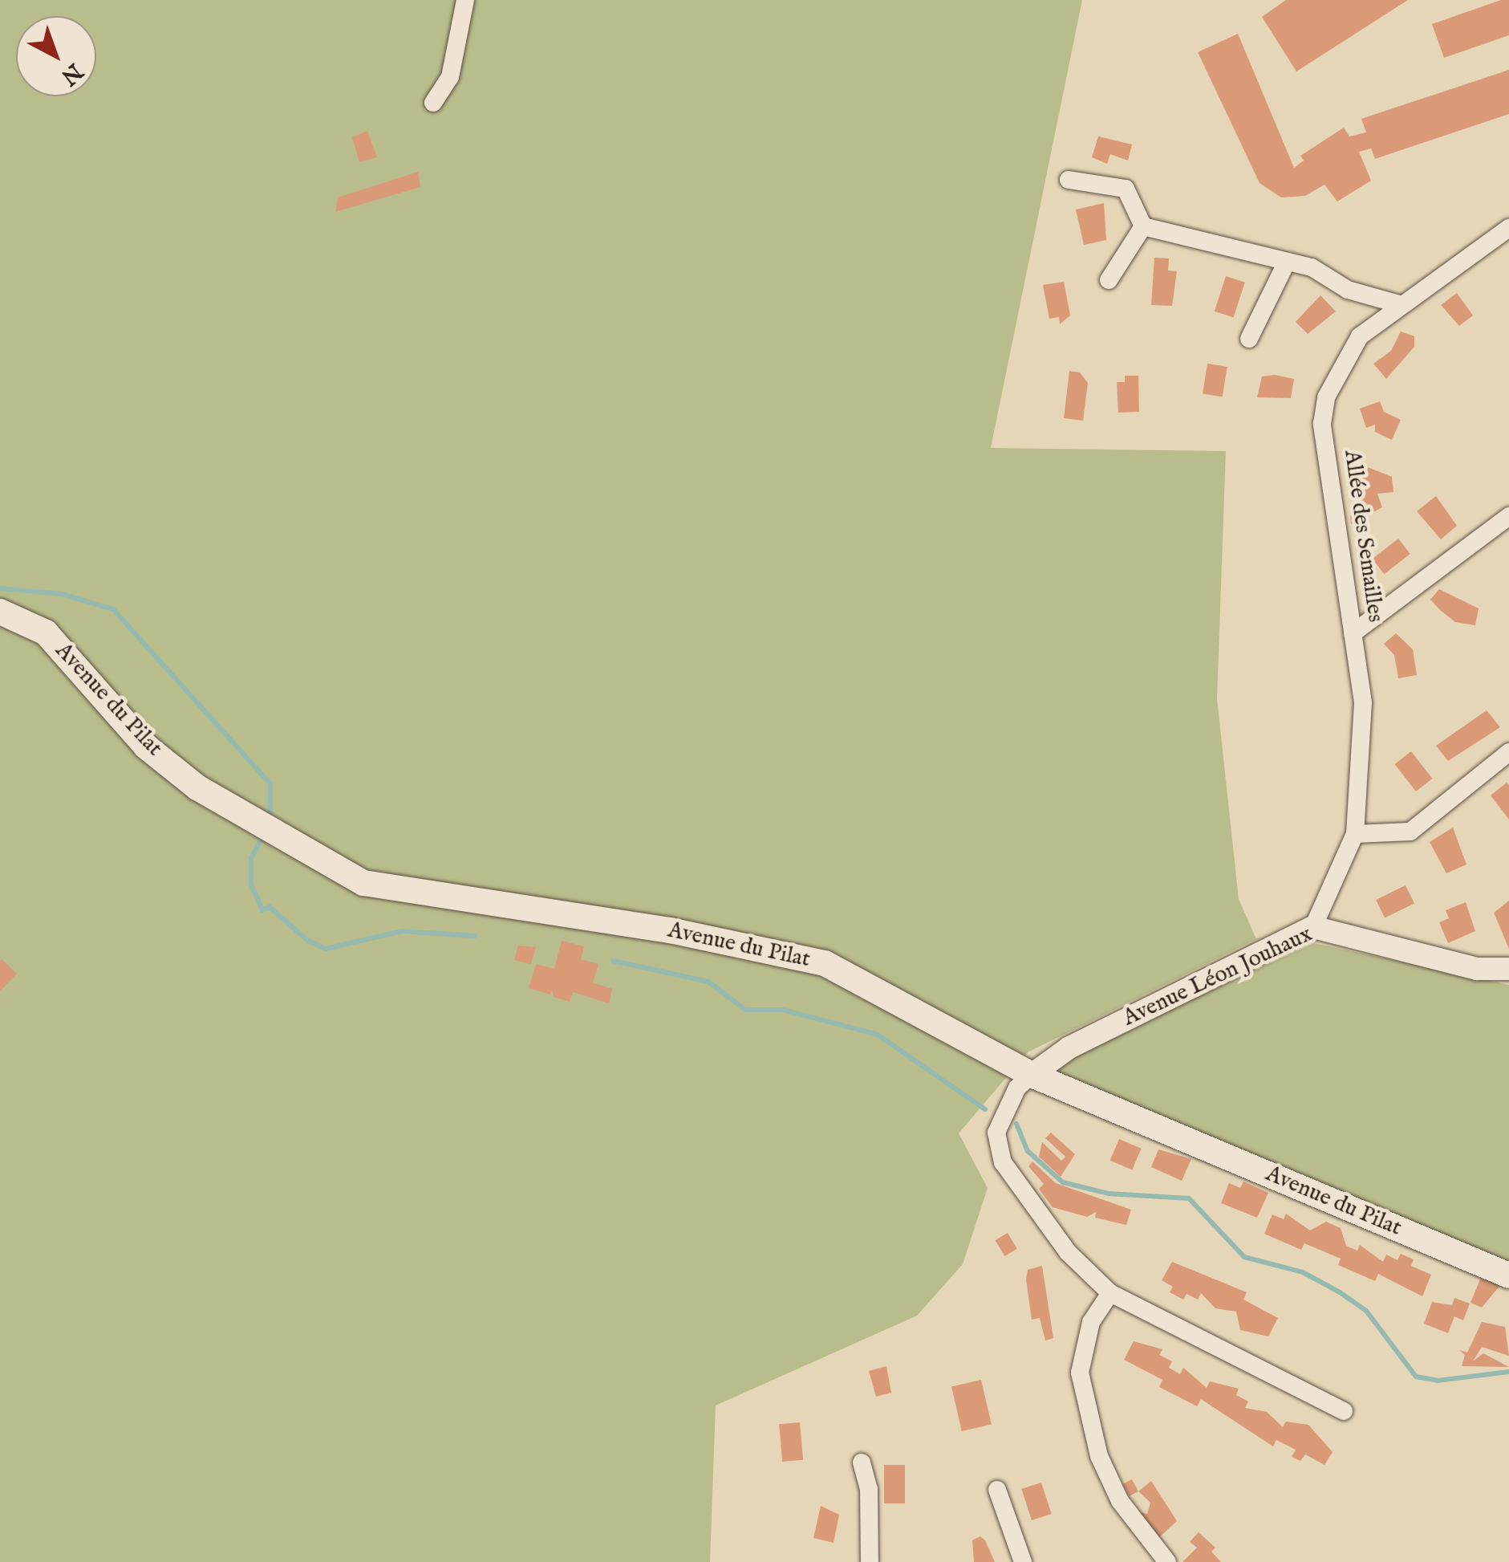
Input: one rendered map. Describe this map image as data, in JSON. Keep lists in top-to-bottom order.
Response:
{
  "streets": {
    "main road": ["Avenue du Pilat"],
    "street": ["Allée des Semailles", "Avenue Léon Jouhaux"]
  },
  "crossings": [
    ["Allée des Semailles", "Avenue Léon Jouhaux"],
    ["Avenue du Pilat", "Avenue Léon Jouhaux"]
  ],
  "north": "bottom right"
}
